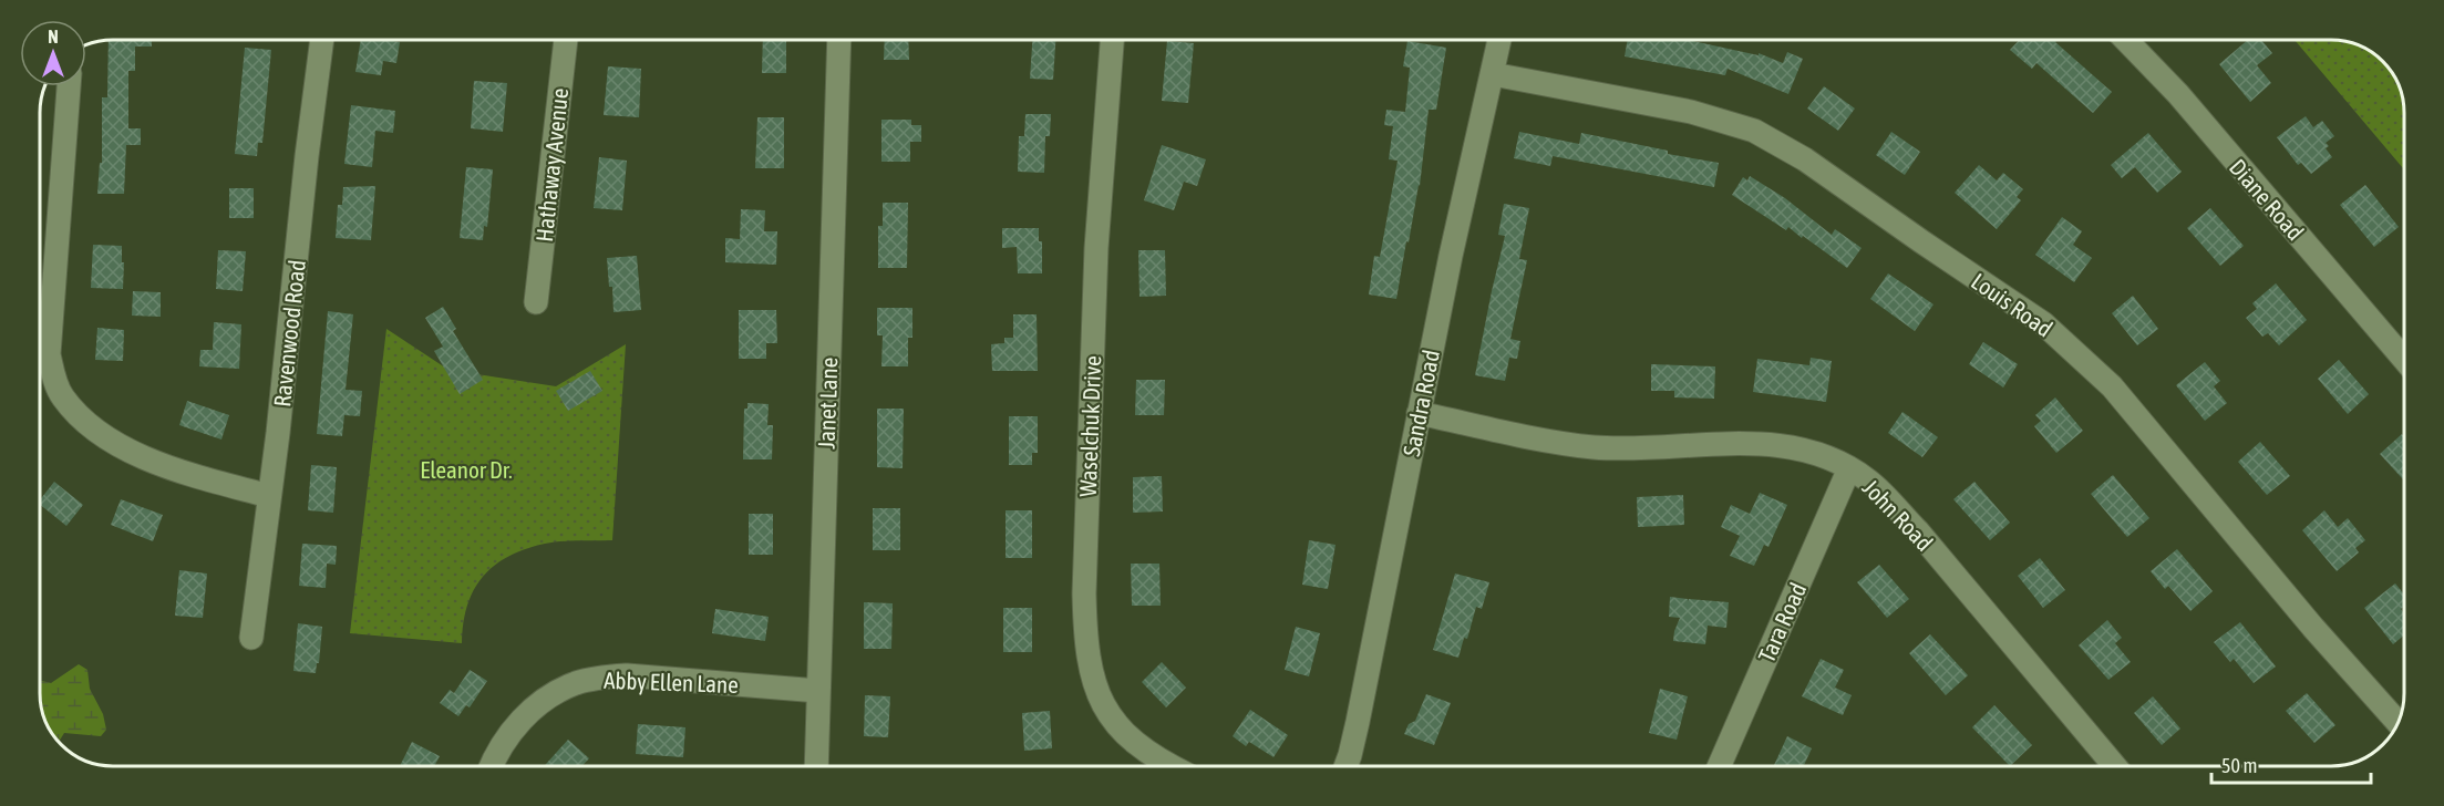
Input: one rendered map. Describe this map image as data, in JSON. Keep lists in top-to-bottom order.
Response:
{
  "streets": {
    "street": [
      "Hathaway Avenue",
      "Diane Road",
      "Louis Road",
      "Ravenwood Road",
      "Janet Lane",
      "Sandra Road",
      "Waselchuk Drive",
      "John Road",
      "Tara Road",
      "Abby Ellen Lane"
    ]
  },
  "crossings": [
    ["Louis Road", "Sandra Road"],
    ["Janet Lane", "Abby Ellen Lane"],
    ["Sandra Road", "John Road"],
    ["John Road", "Tara Road"]
  ],
  "parks": ["Eleanor Dr."],
  "scale_bar": "50 m",
  "north": "top"
}
